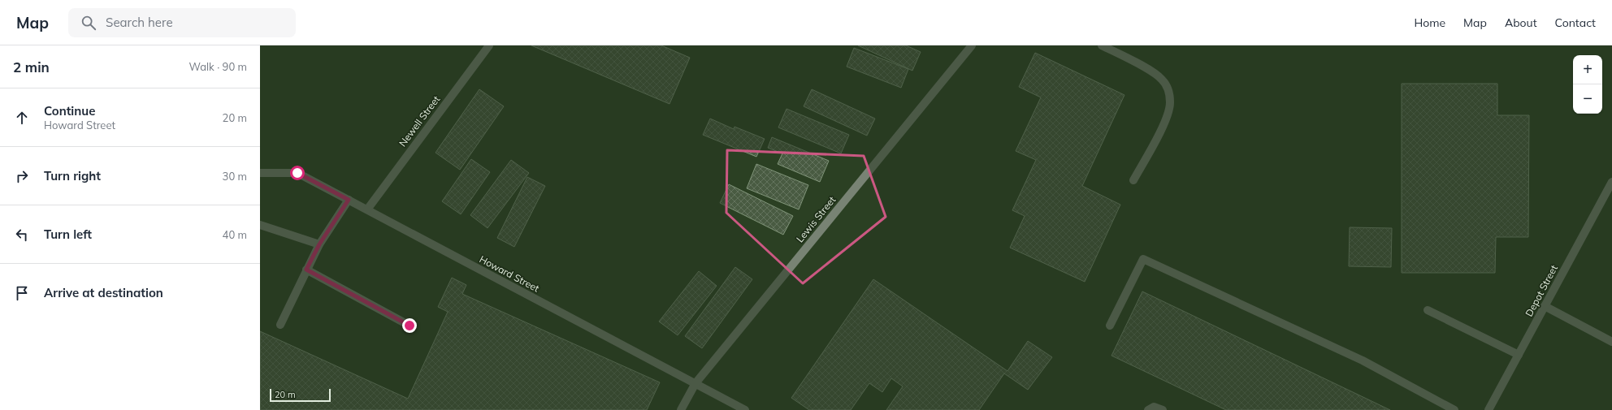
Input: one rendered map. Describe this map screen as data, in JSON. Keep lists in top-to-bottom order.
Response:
{
  "streets": {
    "street": [
      "Newell Street",
      "Lewis Street",
      "Howard Street",
      "Depot Street"
    ]
  },
  "crossings": [
    ["Newell Street", "Howard Street"],
    ["Lewis Street", "Howard Street"]
  ],
  "scale_bar": "20 m",
  "page": {
    "header": "Map",
    "search": "Search here",
    "nav": [
      "Home",
      "Map",
      "About",
      "Contact"
    ],
    "heading": ["2 min", "Walk · 90 m"],
    "map_buttons": ["+", "−"],
    "list": [
      ["Continue", "Howard Street", "20 m"],
      ["Turn right", "30 m"],
      ["Turn left", "40 m"],
      "Arrive at destination"
    ],
    "scale": "20 m"
  }
}
